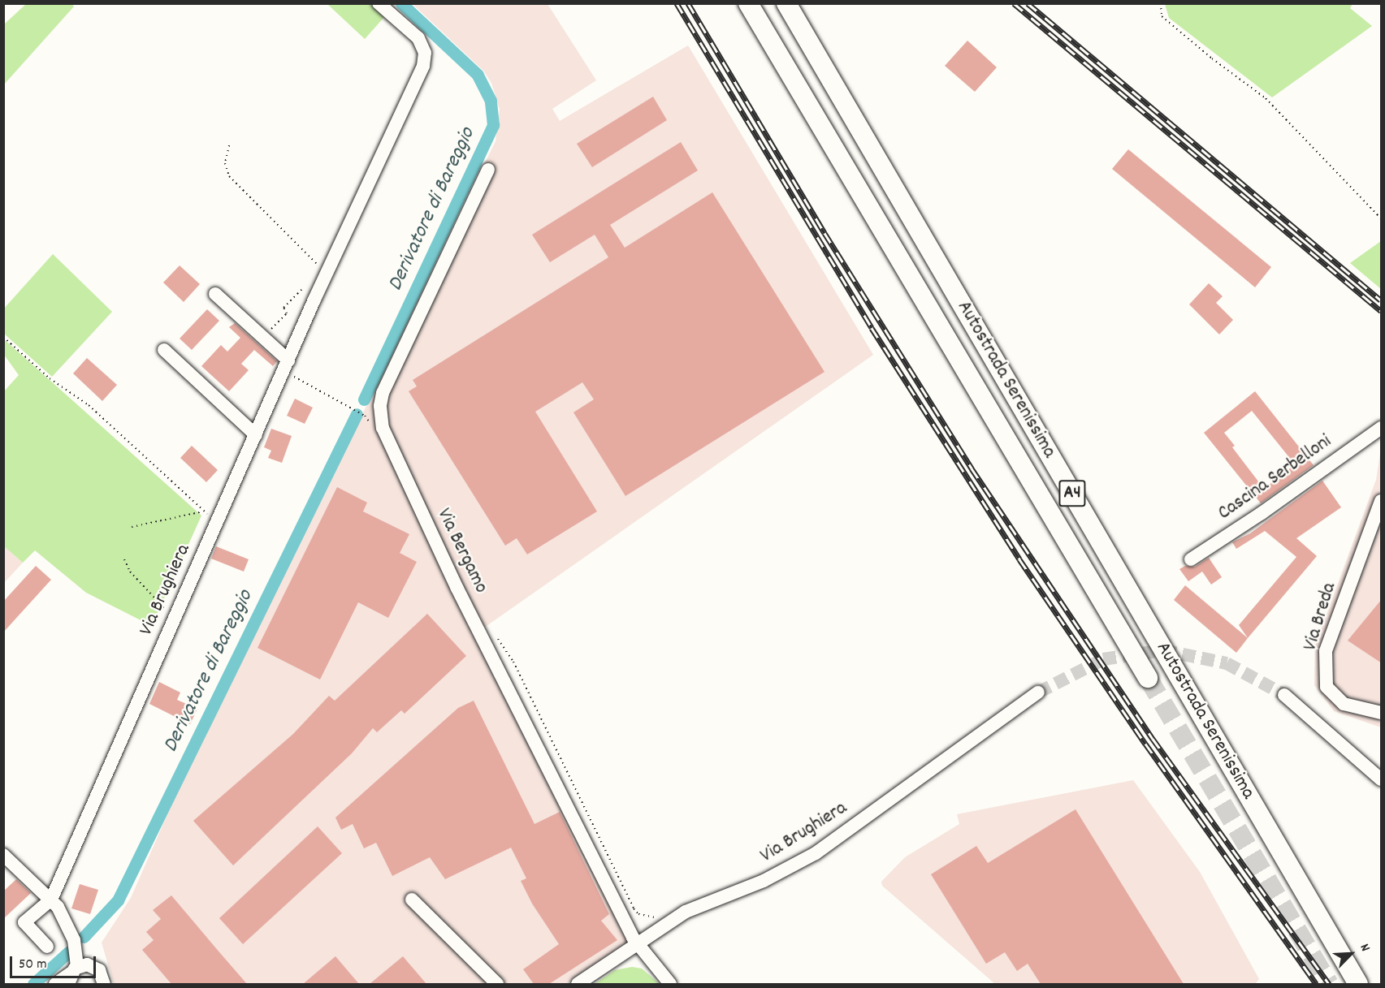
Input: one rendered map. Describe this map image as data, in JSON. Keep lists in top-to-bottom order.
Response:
{
  "streets": {
    "highway": ["Autostrada Serenissima", "A4"],
    "street": [
      "Cascina Serbelloni",
      "Via Bergamo",
      "Via Brughiera",
      "Via Breda"
    ]
  },
  "crossings": [
    ["Via Bergamo", "Via Brughiera"]
  ],
  "water": ["Derivatore di Bareggio"],
  "scale_bar": "50 m",
  "north": "top right"
}
